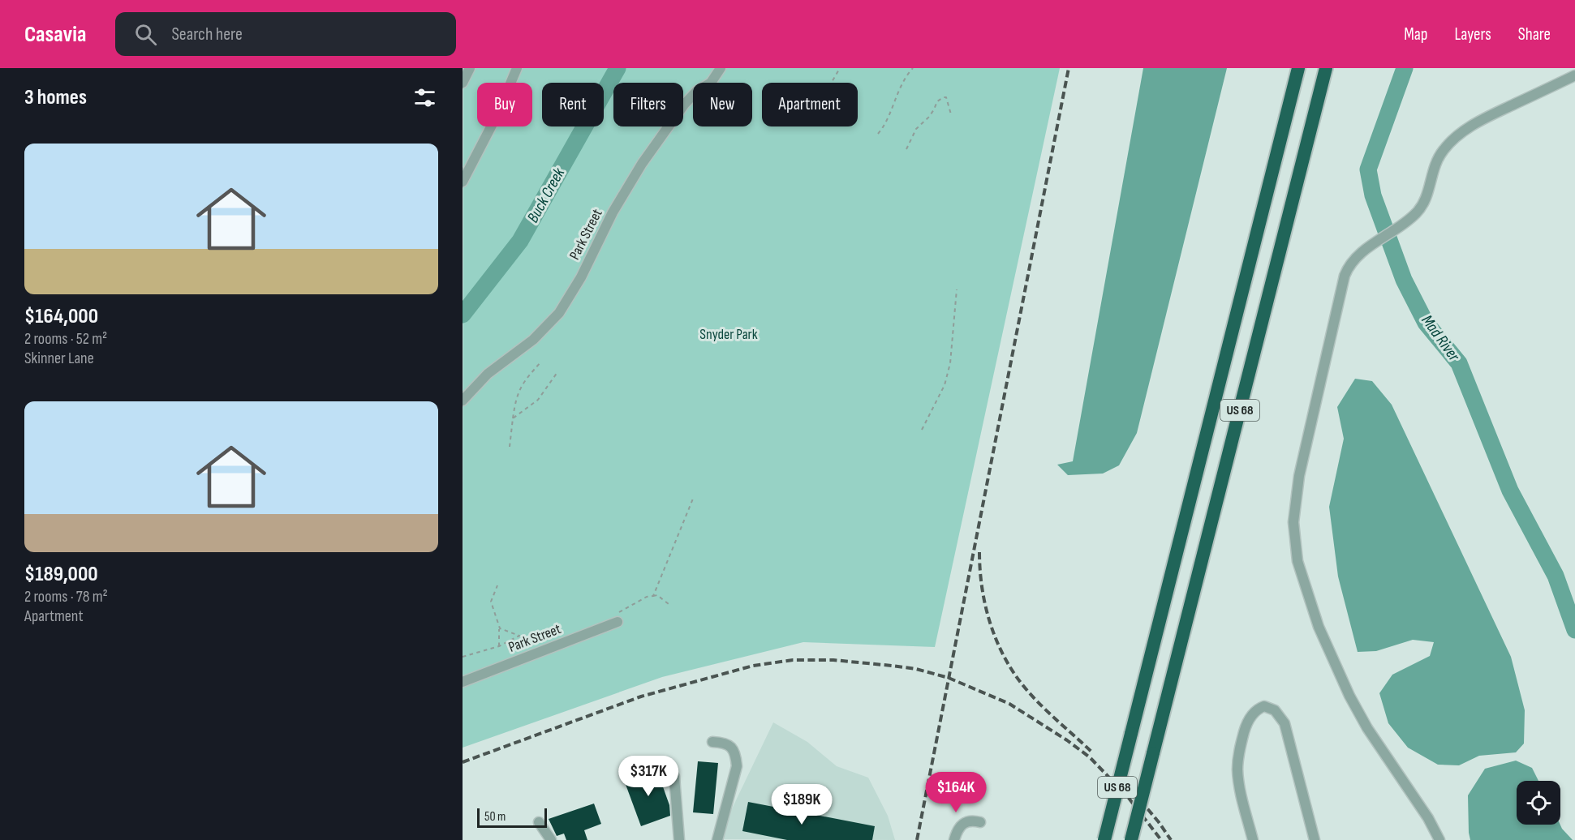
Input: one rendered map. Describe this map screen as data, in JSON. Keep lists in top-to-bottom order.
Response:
{
  "streets": {
    "highway": ["US 68"],
    "street": ["Park Street"]
  },
  "water": ["Buck Creek", "Mad River"],
  "parks": ["Snyder Park"],
  "scale_bar": "50 m",
  "page": {
    "header": "Casavia",
    "search": "Search here",
    "nav": ["Map", "Layers", "Share"],
    "heading": "3 homes",
    "chip": [
      "Buy",
      "Rent",
      "Filters",
      "New",
      "Apartment"
    ],
    "list": [
      {
        "name": "$164,000",
        "note": "2 rooms · 52 m² · Skinner Lane"
      },
      {
        "name": "$189,000",
        "note": "2 rooms · 78 m² · Apartment"
      }
    ],
    "price": ["$317K", "$164K", "$189K"],
    "scale": "50 m"
  }
}
